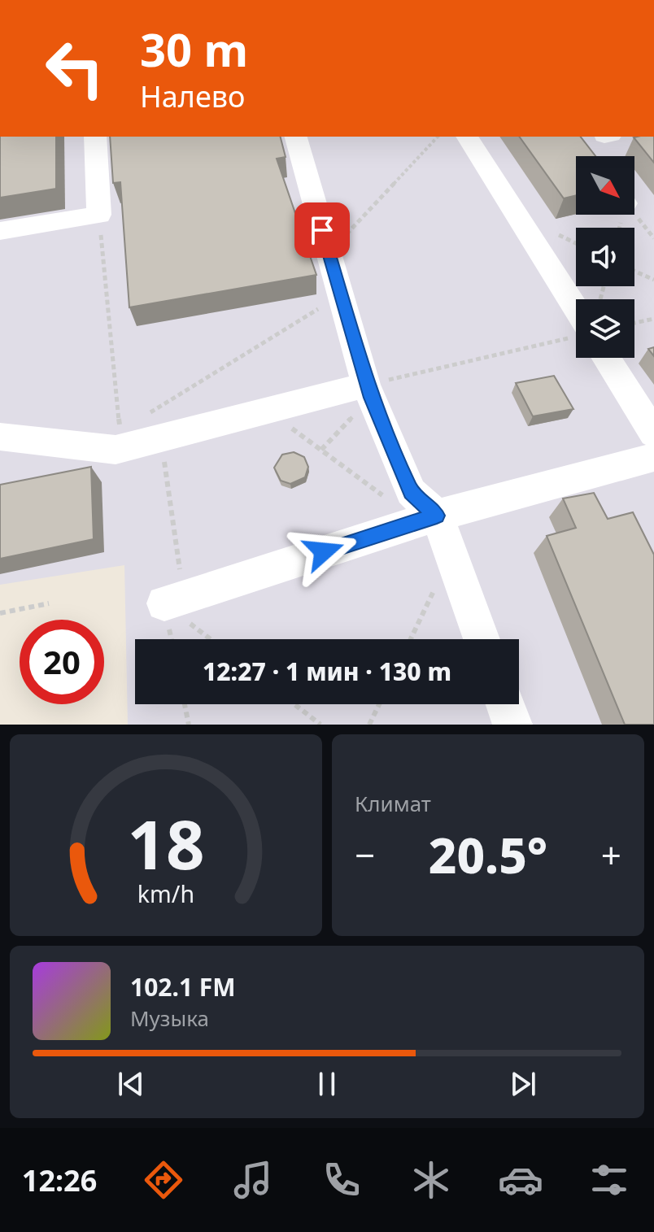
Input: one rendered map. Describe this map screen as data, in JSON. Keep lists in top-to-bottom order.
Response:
{
  "north": "bottom right",
  "page": {
    "turn": ["30 m", "Налево"],
    "limit": "20",
    "trip": "12:27 · 1 мин · 130 m",
    "tile": "Климат",
    "heat": ["−", "20.5°", "+"],
    "song": ["102.1 FM", "Музыка"],
    "tabs": "12:26",
    "gauge": ["18", "km/h"]
  }
}
